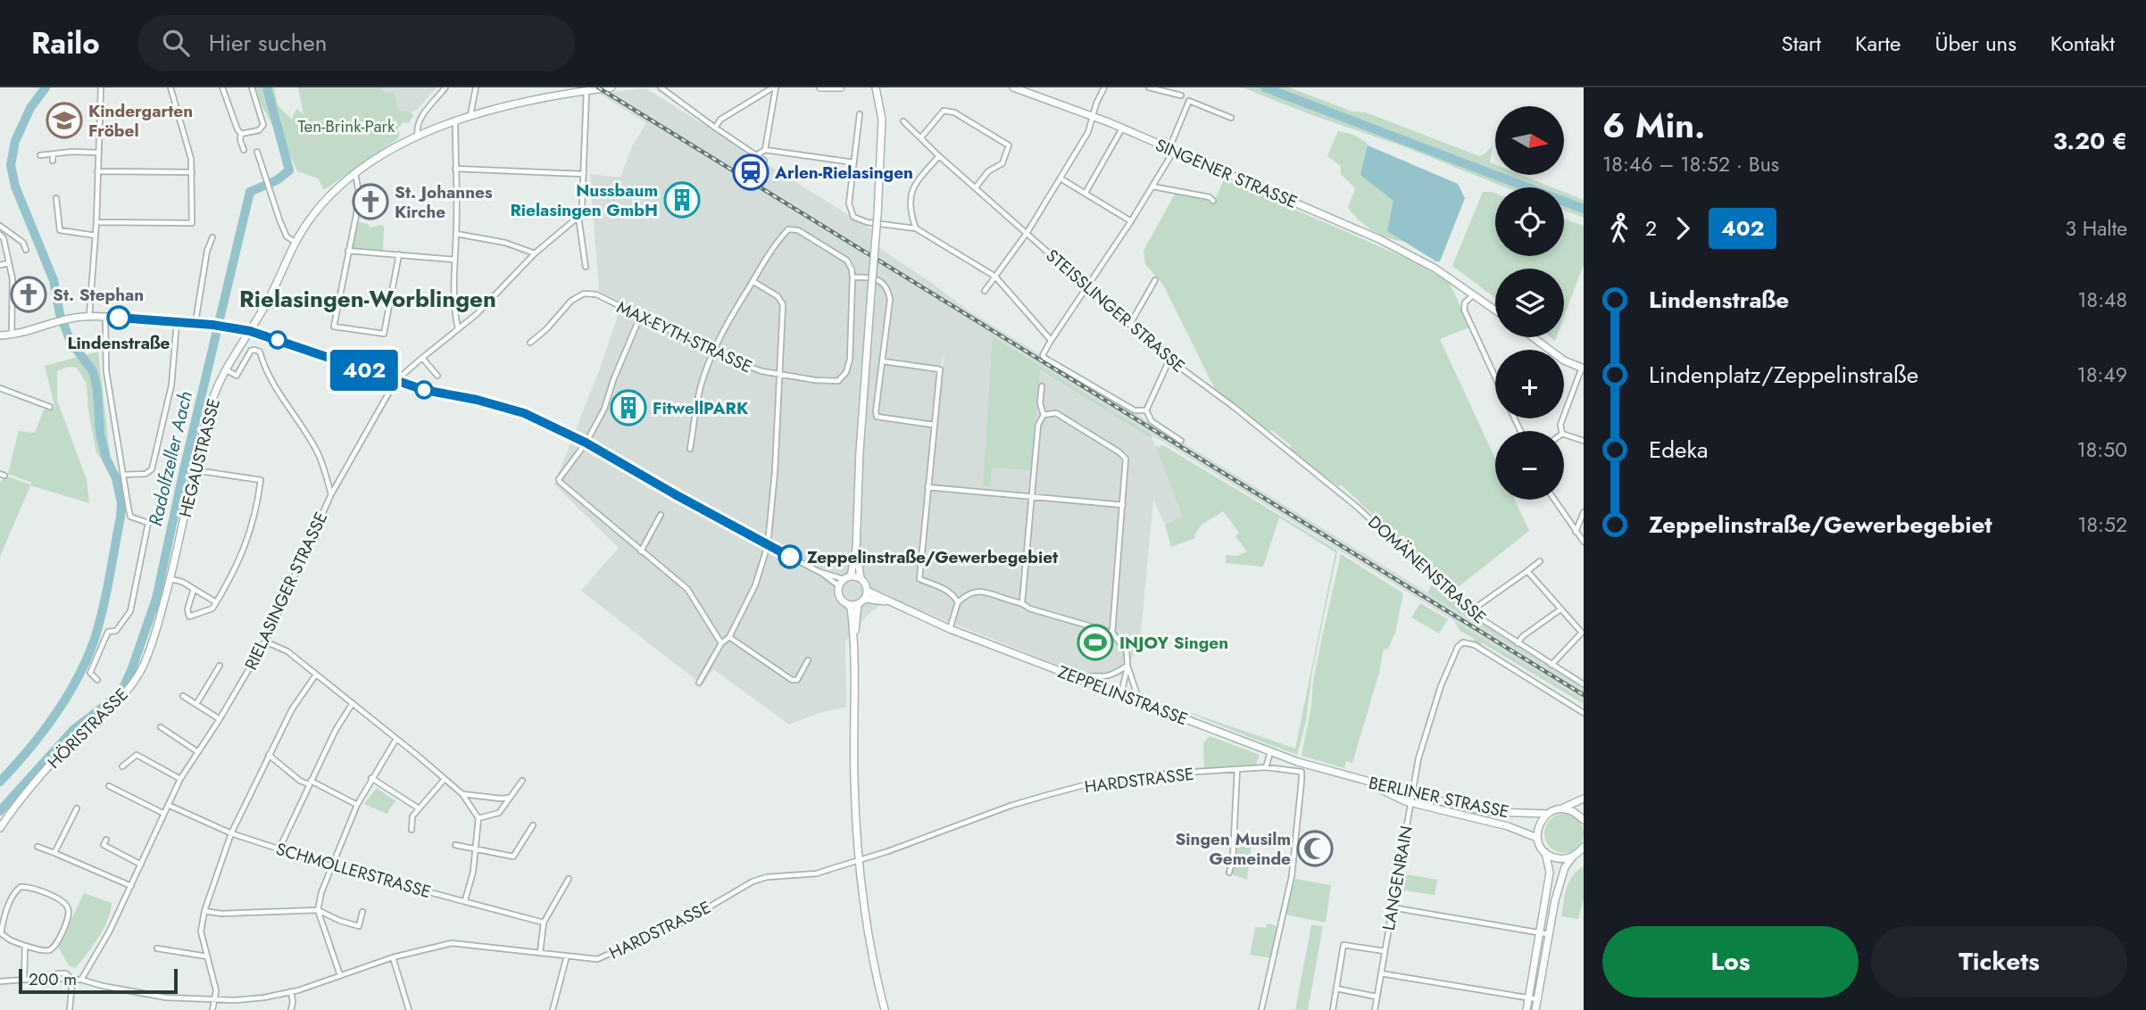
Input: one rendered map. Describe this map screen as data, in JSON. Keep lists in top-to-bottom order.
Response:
{
  "streets": {
    "main road": [
      "SINGENER STRASSE",
      "HEGAUSTRASSE",
      "ZEPPELINSTRASSE",
      "HÖRISTRASSE",
      "BERLINER STRASSE"
    ],
    "street": [
      "STEISSLINGER STRASSE",
      "MAX-EYTH-STRASSE",
      "DOMÄNENSTRASSE",
      "RIELASINGER STRASSE",
      "HARDSTRASSE",
      "SCHMOLLERSTRASSE",
      "LANGENRAIN"
    ]
  },
  "crossings": [
    ["STEISSLINGER STRASSE", "DOMÄNENSTRASSE"],
    ["HEGAUSTRASSE", "HÖRISTRASSE"],
    ["RIELASINGER STRASSE", "HARDSTRASSE"],
    ["RIELASINGER STRASSE", "SCHMOLLERSTRASSE"],
    ["ZEPPELINSTRASSE", "BERLINER STRASSE"],
    ["BERLINER STRASSE", "LANGENRAIN"]
  ],
  "districts": ["Rielasingen-Worblingen"],
  "water": ["Radolfzeller Aach"],
  "parks": ["Ten-Brink-Park"],
  "places": {
    "school or university": ["Kindergarten Fröbel"],
    "station": ["Arlen-Rielasingen"],
    "building": ["Nussbaum Rielasingen GmbH", "FitwellPARK"],
    "church": ["St. Johannes Kirche", "St. Stephan"],
    "other": ["Lindenstraße", "Zeppelinstraße/Gewerbegebiet"],
    "sports": ["INJOY Singen"],
    "mosque": ["Singen Musilm Gemeinde"]
  },
  "lines": ["bus line 402"],
  "scale_bar": "200 m",
  "north": "right",
  "page": {
    "header": "Railo",
    "search": "Hier suchen",
    "nav": [
      "Start",
      "Karte",
      "Über uns",
      "Kontakt"
    ],
    "on_map": "402",
    "heading": ["6 Min.", "18:46 – 18:52 · Bus", "3.20 €"],
    "map_buttons": ["+", "−"],
    "legs": ["2", "402", "3 Halte"],
    "list": [
      {
        "name": "Lindenstraße",
        "value": "18:48"
      },
      {
        "name": "Lindenplatz/Zeppelinstraße",
        "value": "18:49"
      },
      {
        "name": "Edeka",
        "value": "18:50"
      },
      {
        "name": "Zeppelinstraße/Gewerbegebiet",
        "value": "18:52"
      }
    ],
    "buttons": ["Los", "Tickets"],
    "scale": "200 m"
  }
}
